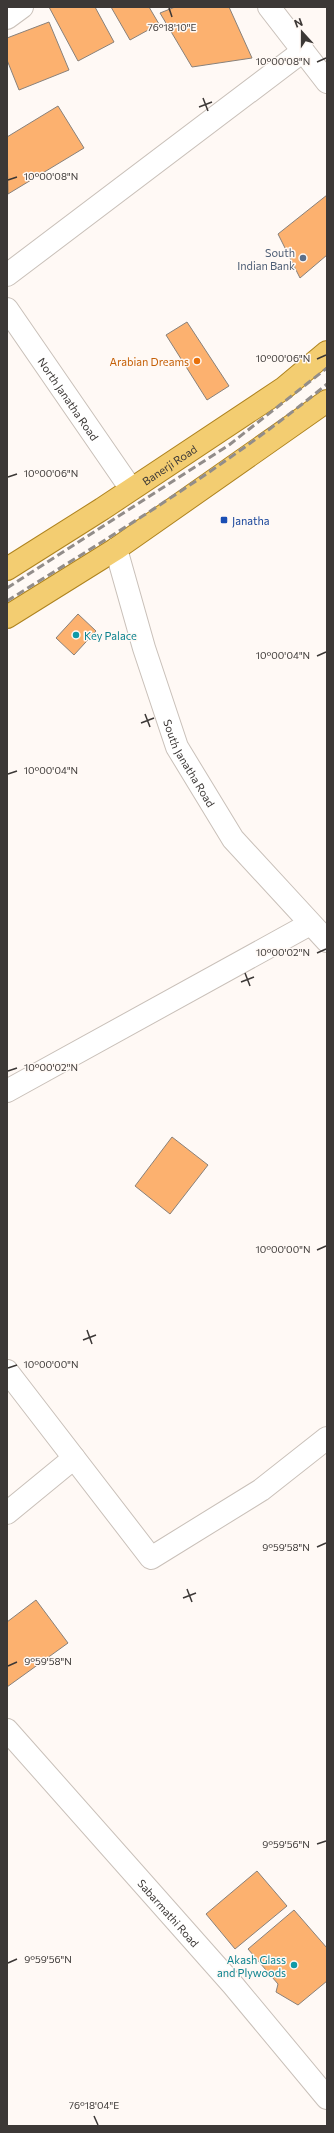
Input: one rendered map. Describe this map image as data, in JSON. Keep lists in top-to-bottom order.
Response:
{
  "streets": {
    "main road": ["Banerji Road"],
    "street": ["North Janatha Road", "South Janatha Road", "Sabarmathi Road"]
  },
  "crossings": [
    ["North Janatha Road", "Banerji Road"]
  ],
  "places": {
    "other": [
      "South Indian Bank",
      "Arabian Dreams",
      "Key Palace",
      "Akash Glass and Plywoods"
    ],
    "transit": ["Janatha"]
  },
  "north": "top",
  "coordinates": [
    "76°18'10\"E",
    "10°00'08\"N",
    "10°00'06\"N",
    "10°00'04\"N",
    "10°00'02\"N",
    "10°00'00\"N",
    "9°59'58\"N",
    "9°59'56\"N",
    "76°18'04\"E"
  ]
}
